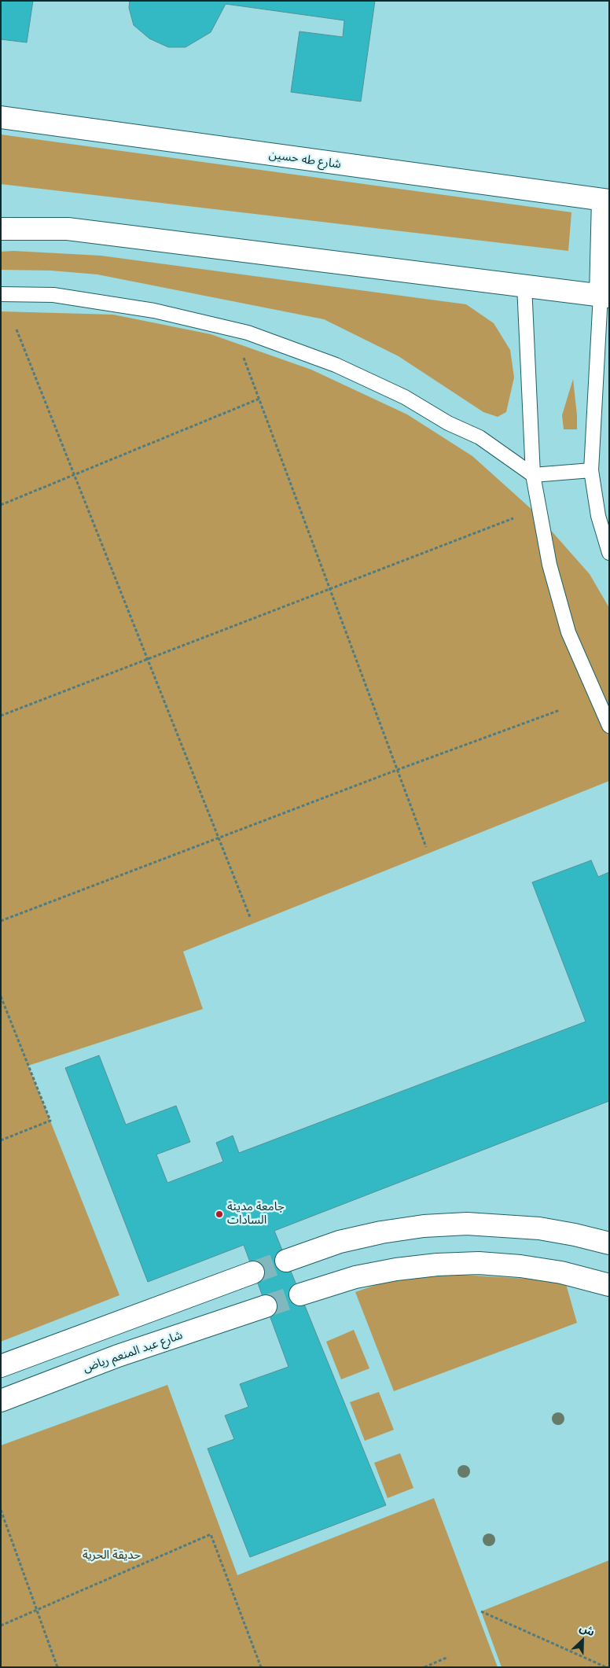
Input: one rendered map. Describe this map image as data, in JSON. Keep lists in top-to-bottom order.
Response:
{
  "streets": {
    "main road": ["شارع طه حسين", "شارع عبد المنعم رياض"]
  },
  "parks": ["حديقة الحرية"],
  "places": ["جامعة مدينة السادات"],
  "north": "top right"
}
